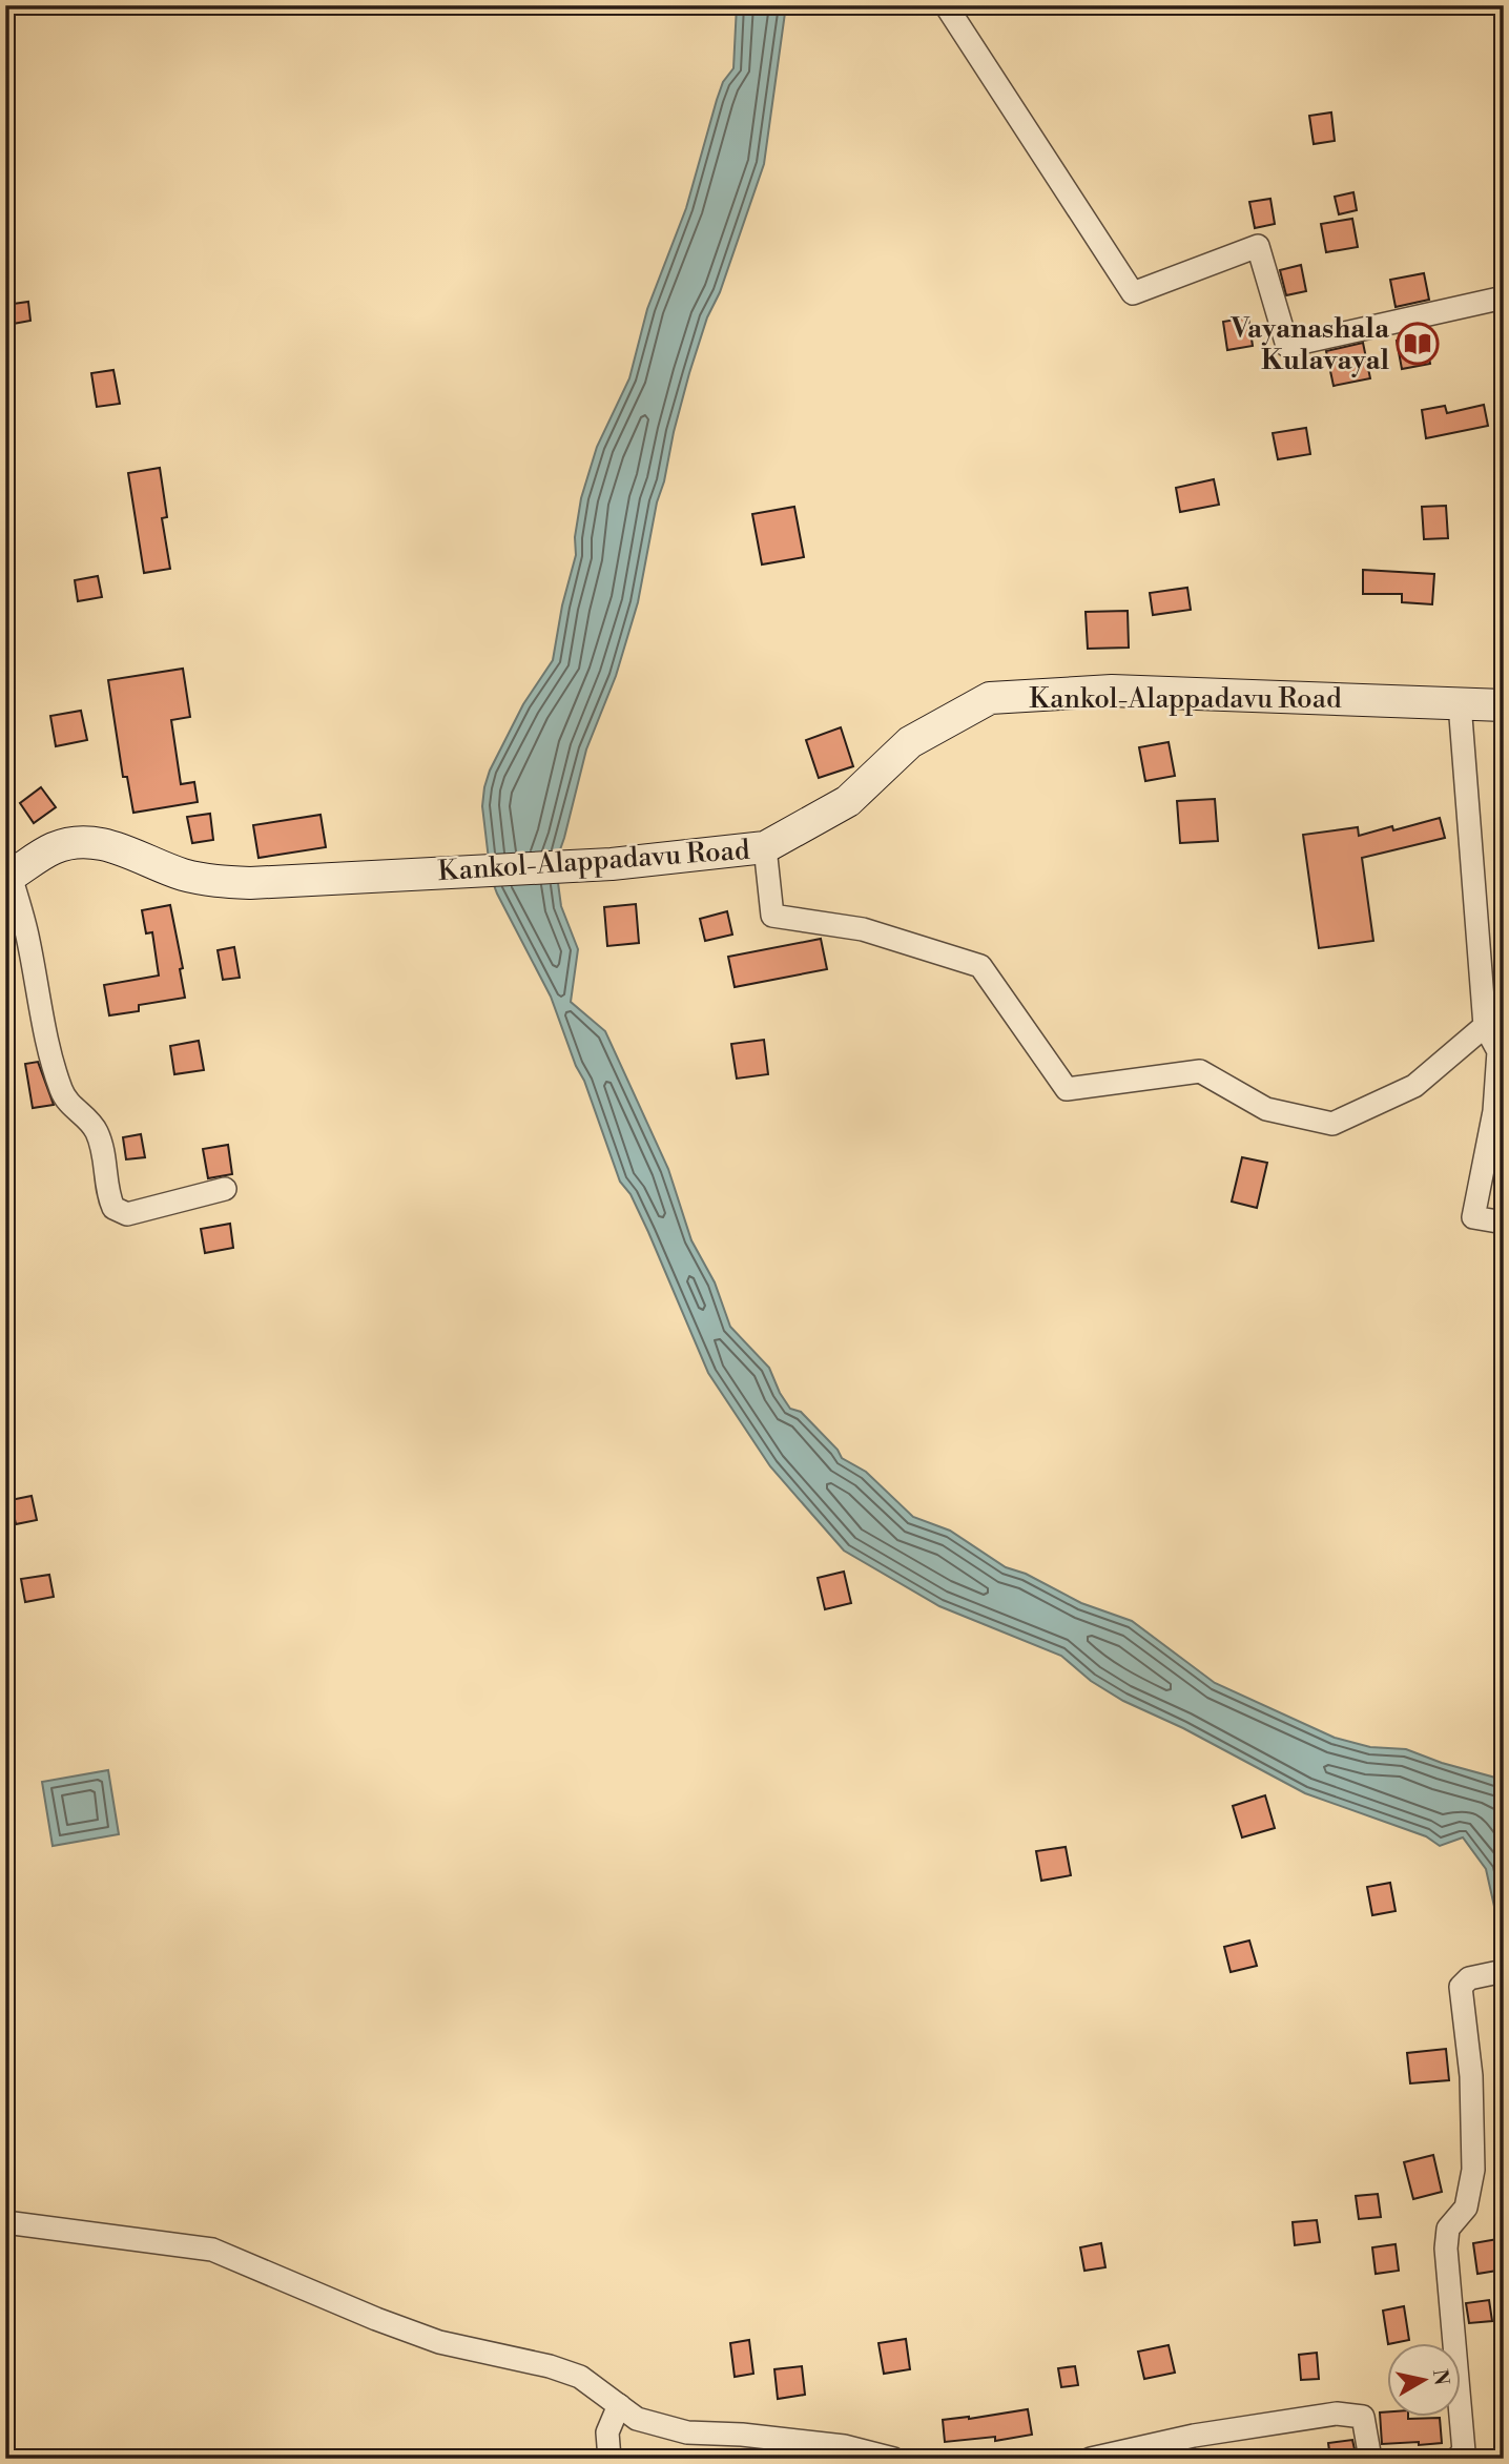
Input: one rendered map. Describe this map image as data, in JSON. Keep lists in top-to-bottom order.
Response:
{
  "streets": {
    "main road": ["Kankol-Alappadavu Road"]
  },
  "places": {
    "library": ["Vayanashala Kulavayal"]
  },
  "north": "right"
}
